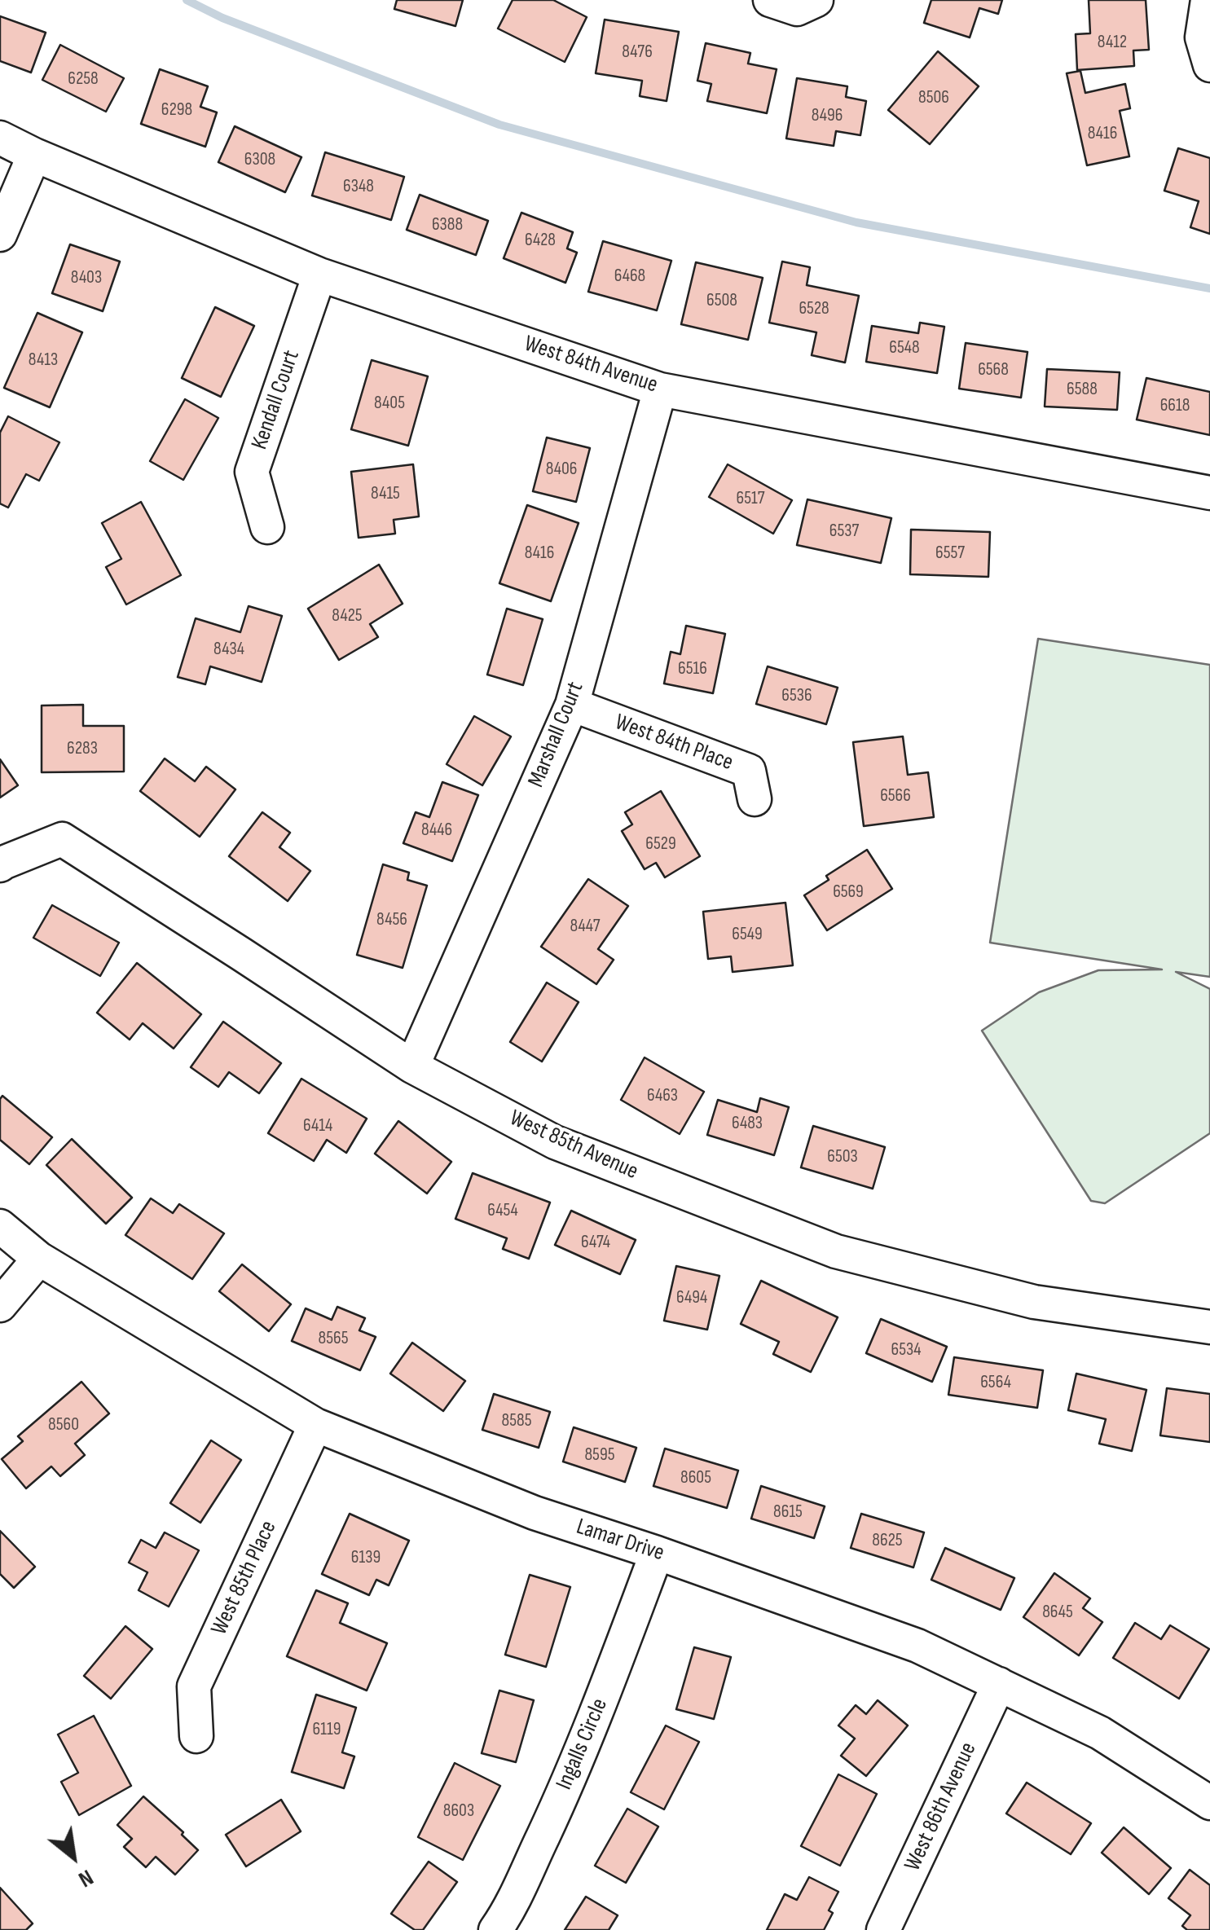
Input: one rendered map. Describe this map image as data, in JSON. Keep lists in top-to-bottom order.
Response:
{
  "streets": {
    "street": [
      "West 84th Avenue",
      "Kendall Court",
      "Marshall Court",
      "West 84th Place",
      "West 85th Avenue",
      "Lamar Drive",
      "West 85th Place",
      "Ingalls Circle",
      "West 86th Avenue"
    ]
  },
  "crossings": [
    ["West 84th Avenue", "Kendall Court"],
    ["West 84th Avenue", "Marshall Court"],
    ["Marshall Court", "West 84th Place"],
    ["Marshall Court", "West 85th Avenue"],
    ["Lamar Drive", "West 85th Place"],
    ["Lamar Drive", "Ingalls Circle"],
    ["Lamar Drive", "West 86th Avenue"]
  ],
  "house_numbers": [
    "8412",
    "8476",
    "6258",
    "8506",
    "6298",
    "8496",
    "8416",
    "6308",
    "6348",
    "6388",
    "6428",
    "6468",
    "8403",
    "6508",
    "6528",
    "6548",
    "8413",
    "6568",
    "6588",
    "8405",
    "6618",
    "8406",
    "8415",
    "6517",
    "6537",
    "8416",
    "6557",
    "8425",
    "8434",
    "6516",
    "6536",
    "6283",
    "6566",
    "8446",
    "6529",
    "6569",
    "8456",
    "8447",
    "6549",
    "6463",
    "6483",
    "6414",
    "6503",
    "6454",
    "6474",
    "6494",
    "8565",
    "6534",
    "6564",
    "8585",
    "8560",
    "8595",
    "8605",
    "8615",
    "8625",
    "6139",
    "8645",
    "6119",
    "8603"
  ],
  "north": "bottom right"
}
